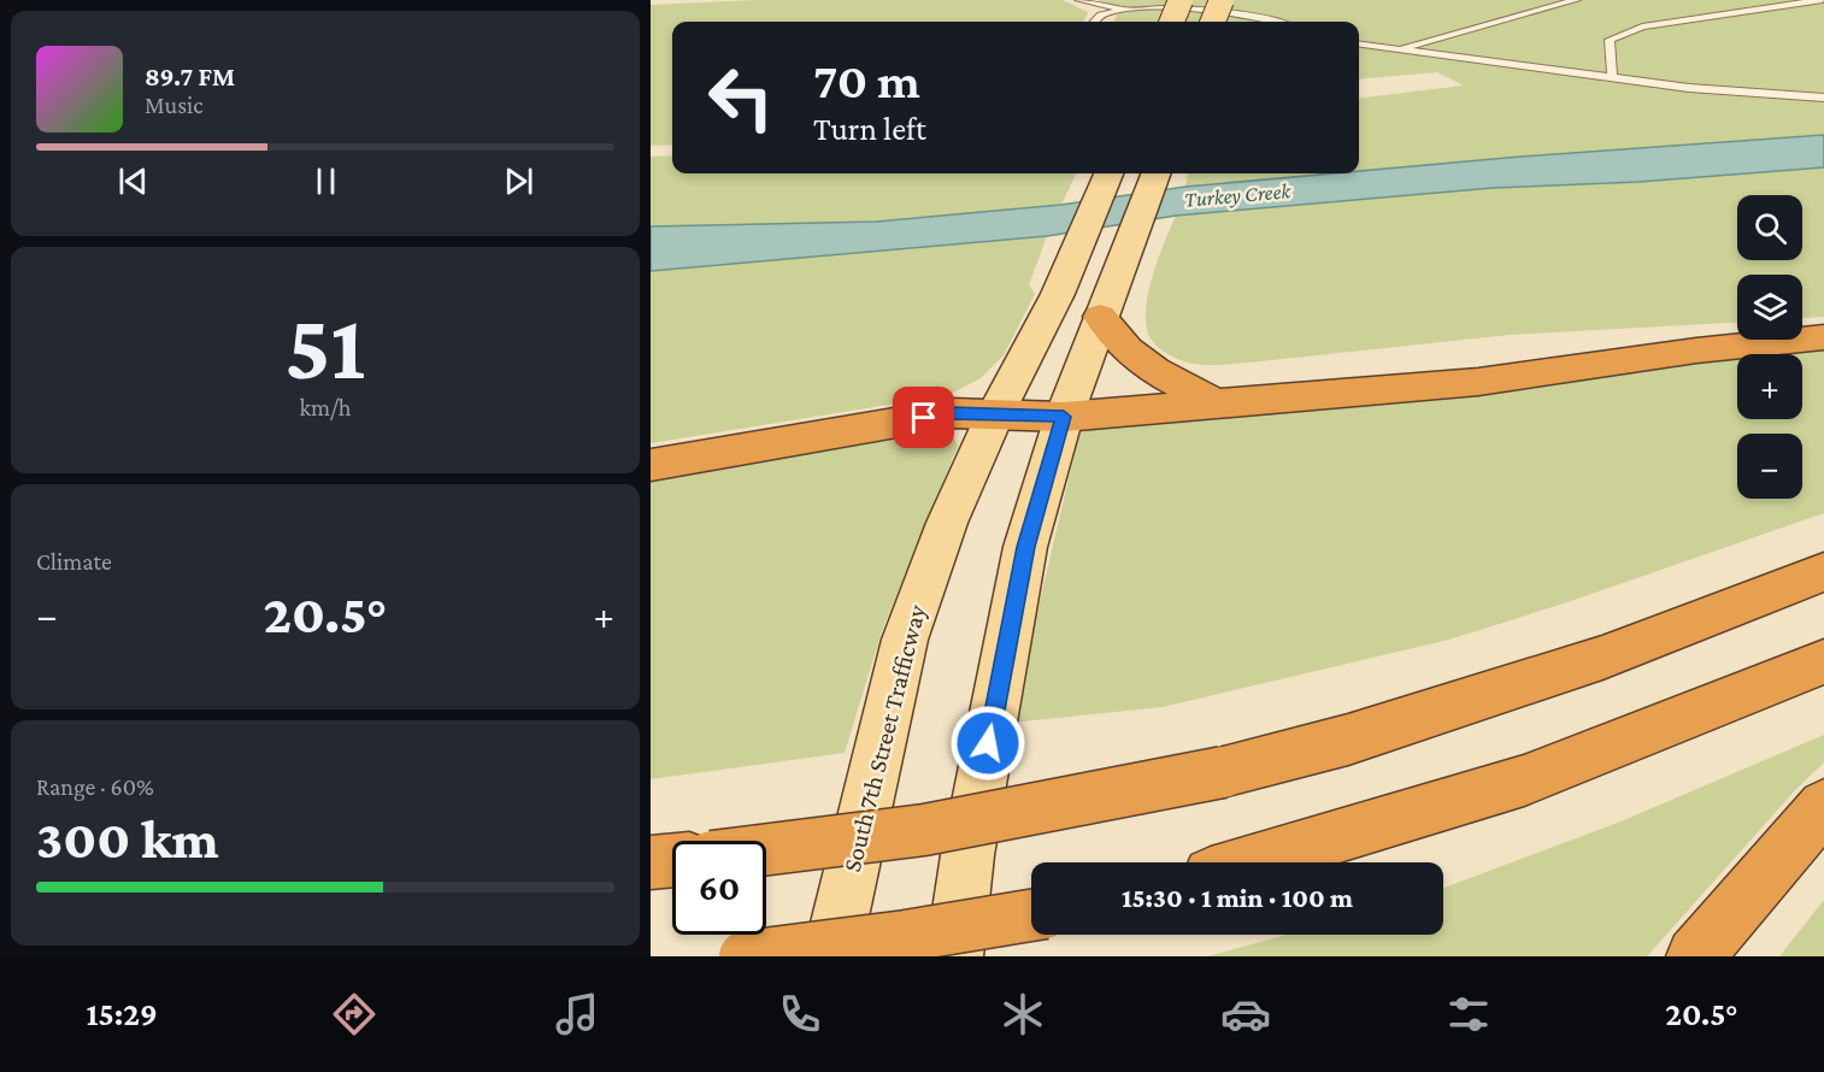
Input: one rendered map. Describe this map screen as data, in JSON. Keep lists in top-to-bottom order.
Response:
{
  "streets": {
    "main road": ["South 7th Street Trafficway"]
  },
  "water": ["Turkey Creek"],
  "page": {
    "turn": ["70 m", "Turn left"],
    "song": ["89.7 FM", "Music"],
    "map_buttons": ["+", "−"],
    "tile": [
      ["51", "km/h"],
      "Climate",
      ["Range · 60%", "300 km"]
    ],
    "heat": ["−", "20.5°", "+"],
    "limit": "60",
    "trip": "15:30 · 1 min · 100 m",
    "tabs": ["15:29", "20.5°"]
  }
}
